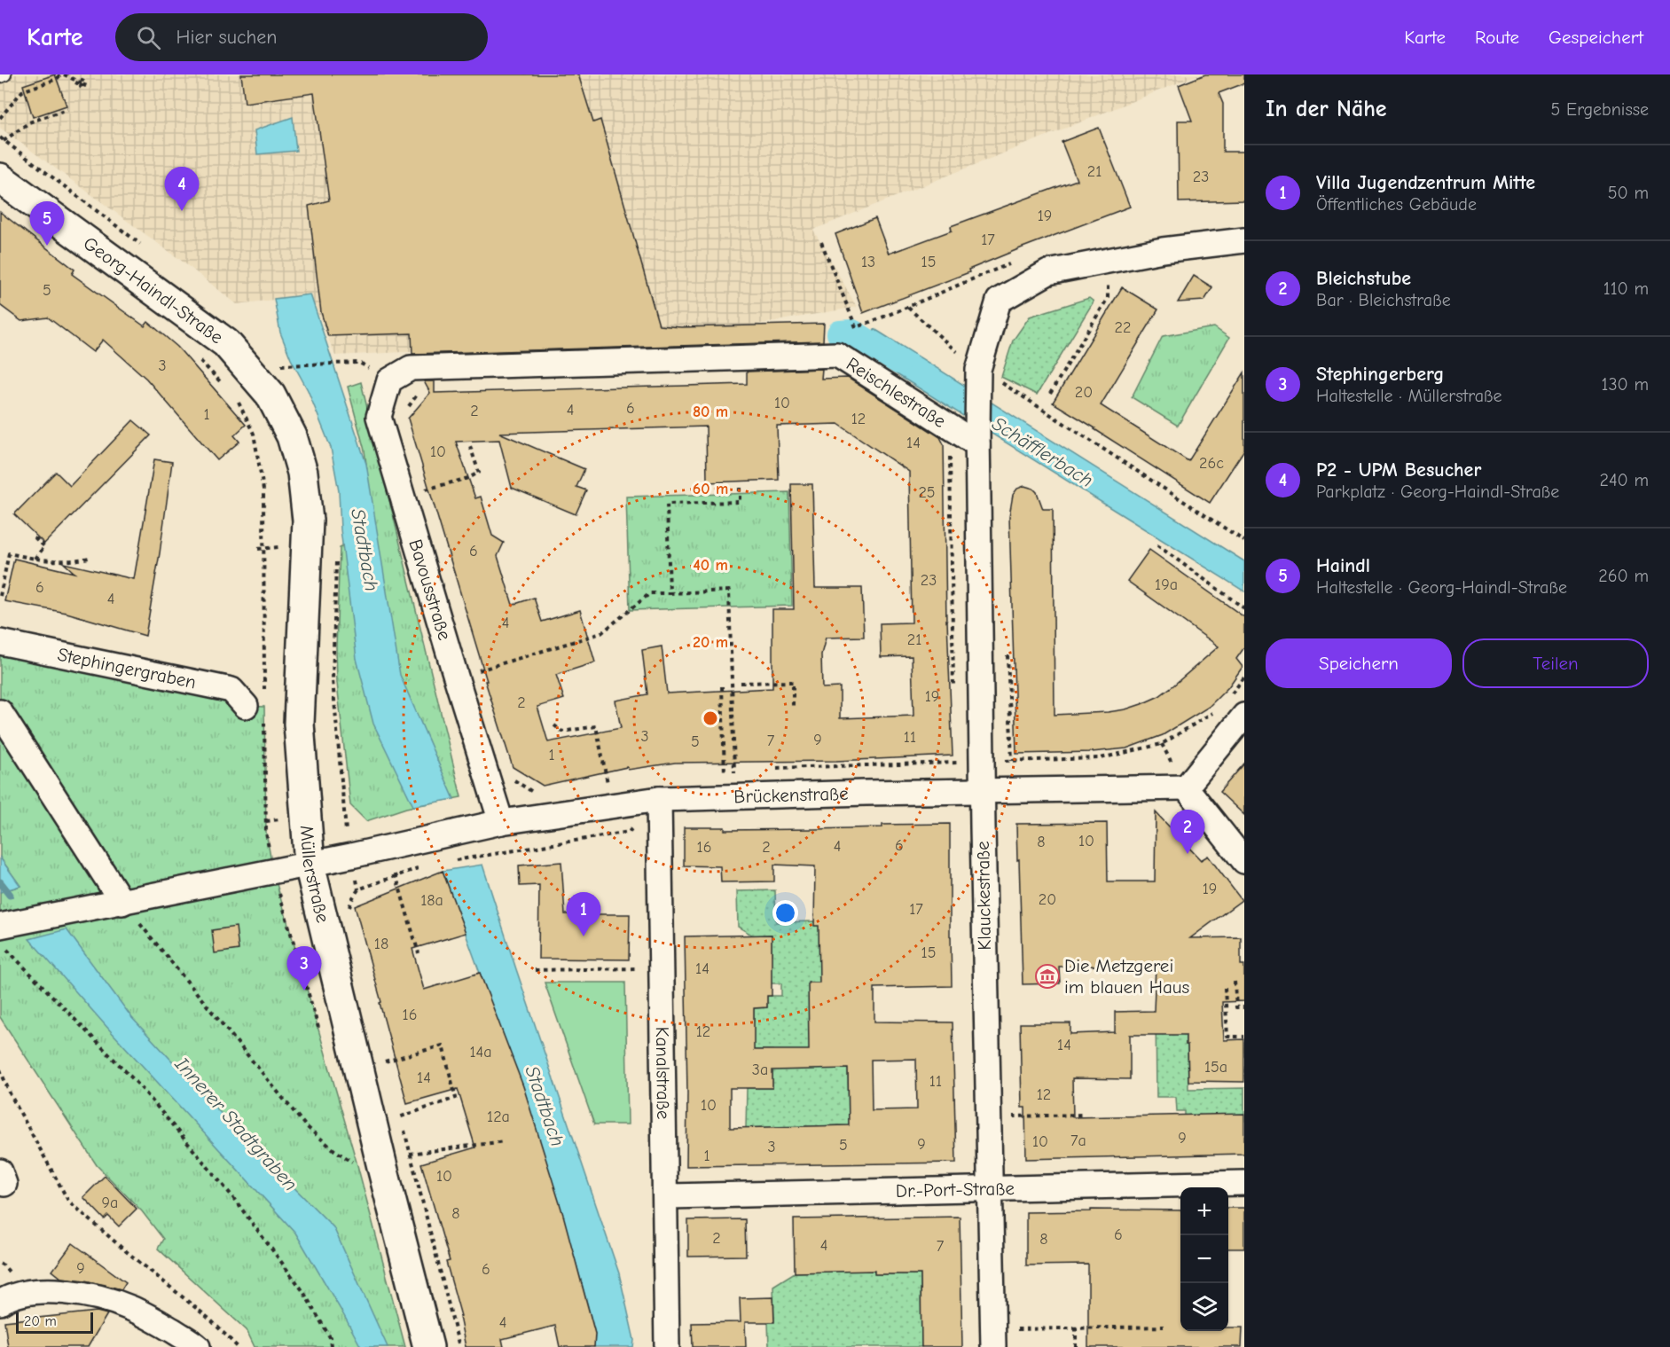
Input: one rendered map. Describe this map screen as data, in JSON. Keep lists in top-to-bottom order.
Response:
{
  "streets": {
    "street": [
      "Georg-Haindl-Straße",
      "Reischlestraße",
      "Bavousstraße",
      "Stephingergraben",
      "Brückenstraße",
      "Müllerstraße",
      "Klauckestraße",
      "Kanalstraße",
      "Dr.-Port-Straße"
    ]
  },
  "crossings": [
    ["Georg-Haindl-Straße", "Müllerstraße"],
    ["Reischlestraße", "Bavousstraße"],
    ["Reischlestraße", "Klauckestraße"],
    ["Bavousstraße", "Brückenstraße"],
    ["Brückenstraße", "Müllerstraße"],
    ["Brückenstraße", "Klauckestraße"],
    ["Brückenstraße", "Kanalstraße"],
    ["Klauckestraße", "Dr.-Port-Straße"],
    ["Kanalstraße", "Dr.-Port-Straße"]
  ],
  "water": ["Schäfflerbach", "Stadtbach", "Innerer Stadtgraben"],
  "places": {
    "museum": ["Die Metzgerei im blauen Haus"]
  },
  "house_numbers": [
    "21",
    "23",
    "19",
    "17",
    "13",
    "15",
    "5",
    "22",
    "3",
    "20",
    "10",
    "6",
    "4",
    "2",
    "1",
    "12",
    "14",
    "10",
    "26c",
    "25",
    "6",
    "23",
    "19a",
    "6",
    "4",
    "4",
    "21",
    "19",
    "2",
    "3",
    "11",
    "9",
    "7",
    "5",
    "1",
    "10",
    "8",
    "6",
    "4",
    "16",
    "2",
    "19",
    "20",
    "18a",
    "17",
    "18",
    "15",
    "14",
    "16",
    "12",
    "14",
    "14a",
    "15a",
    "3a",
    "14",
    "11",
    "12",
    "10",
    "12a",
    "9",
    "7a",
    "10",
    "9",
    "5",
    "3",
    "1",
    "10",
    "9a",
    "8",
    "6",
    "2",
    "8",
    "4",
    "7",
    "9",
    "6",
    "4"
  ],
  "scale_bar": "20 m",
  "page": {
    "header": "Karte",
    "search": "Hier suchen",
    "nav": ["Karte", "Route", "Gespeichert"],
    "heading": ["In der Nähe", "5 Ergebnisse"],
    "list": [
      {
        "mark": "1",
        "name": "Villa Jugendzentrum Mitte",
        "note": "Öffentliches Gebäude",
        "value": "50 m"
      },
      {
        "mark": "2",
        "name": "Bleichstube",
        "note": "Bar · Bleichstraße",
        "value": "110 m"
      },
      {
        "mark": "3",
        "name": "Stephingerberg",
        "note": "Haltestelle · Müllerstraße",
        "value": "130 m"
      },
      {
        "mark": "4",
        "name": "P2 - UPM Besucher",
        "note": "Parkplatz · Georg-Haindl-Straße",
        "value": "240 m"
      },
      {
        "mark": "5",
        "name": "Haindl",
        "note": "Haltestelle · Georg-Haindl-Straße",
        "value": "260 m"
      }
    ],
    "pins": [
      "4",
      "5",
      "2",
      "1",
      "3"
    ],
    "buttons": ["Speichern", "Teilen"],
    "map_buttons": ["+", "−"],
    "scale": "20 m"
  },
  "rings": [
    "80 m",
    "60 m",
    "40 m",
    "20 m"
  ]
}
